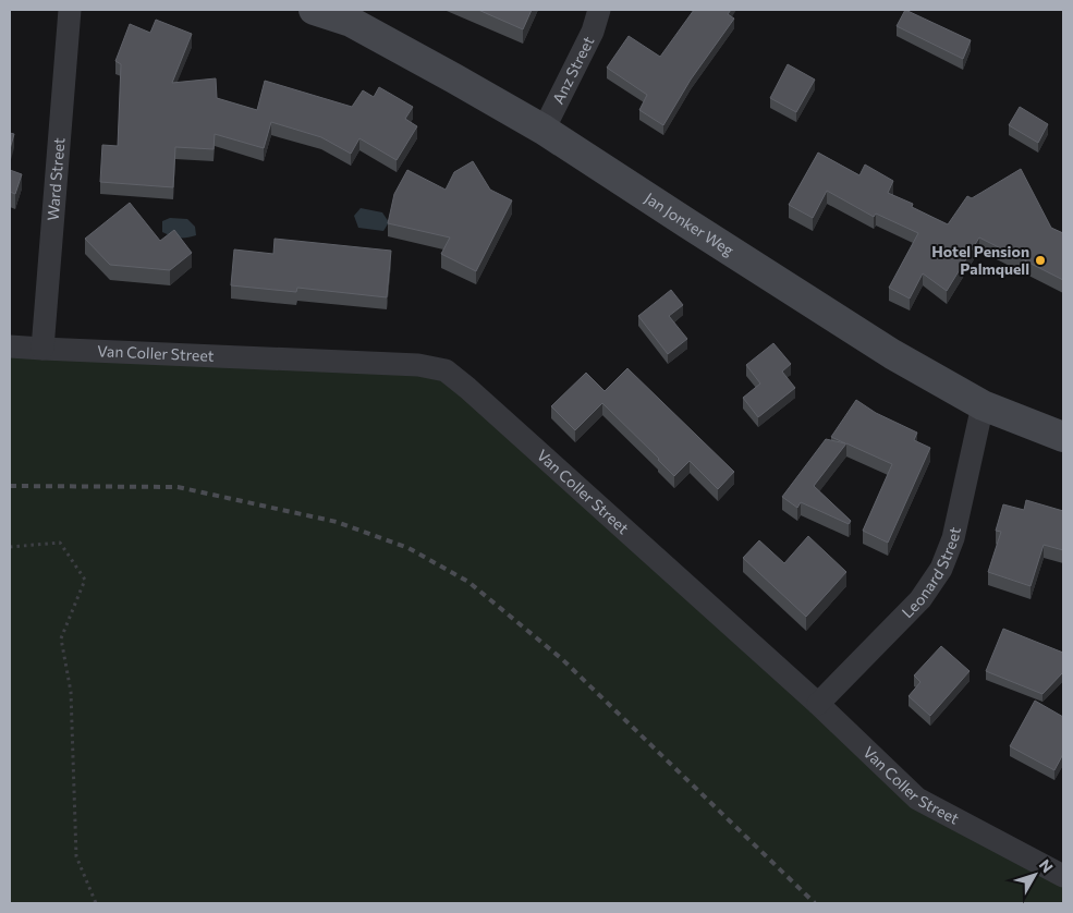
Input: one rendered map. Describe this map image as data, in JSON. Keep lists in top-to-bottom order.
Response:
{
  "streets": {
    "main road": ["Jan Jonker Weg"],
    "street": [
      "Anz Street",
      "Ward Street",
      "Van Coller Street",
      "Leonard Street"
    ]
  },
  "crossings": [
    ["Anz Street", "Jan Jonker Weg"],
    ["Ward Street", "Van Coller Street"],
    ["Jan Jonker Weg", "Leonard Street"],
    ["Van Coller Street", "Leonard Street"]
  ],
  "places": ["Hotel Pension Palmquell"],
  "north": "top right"
}
